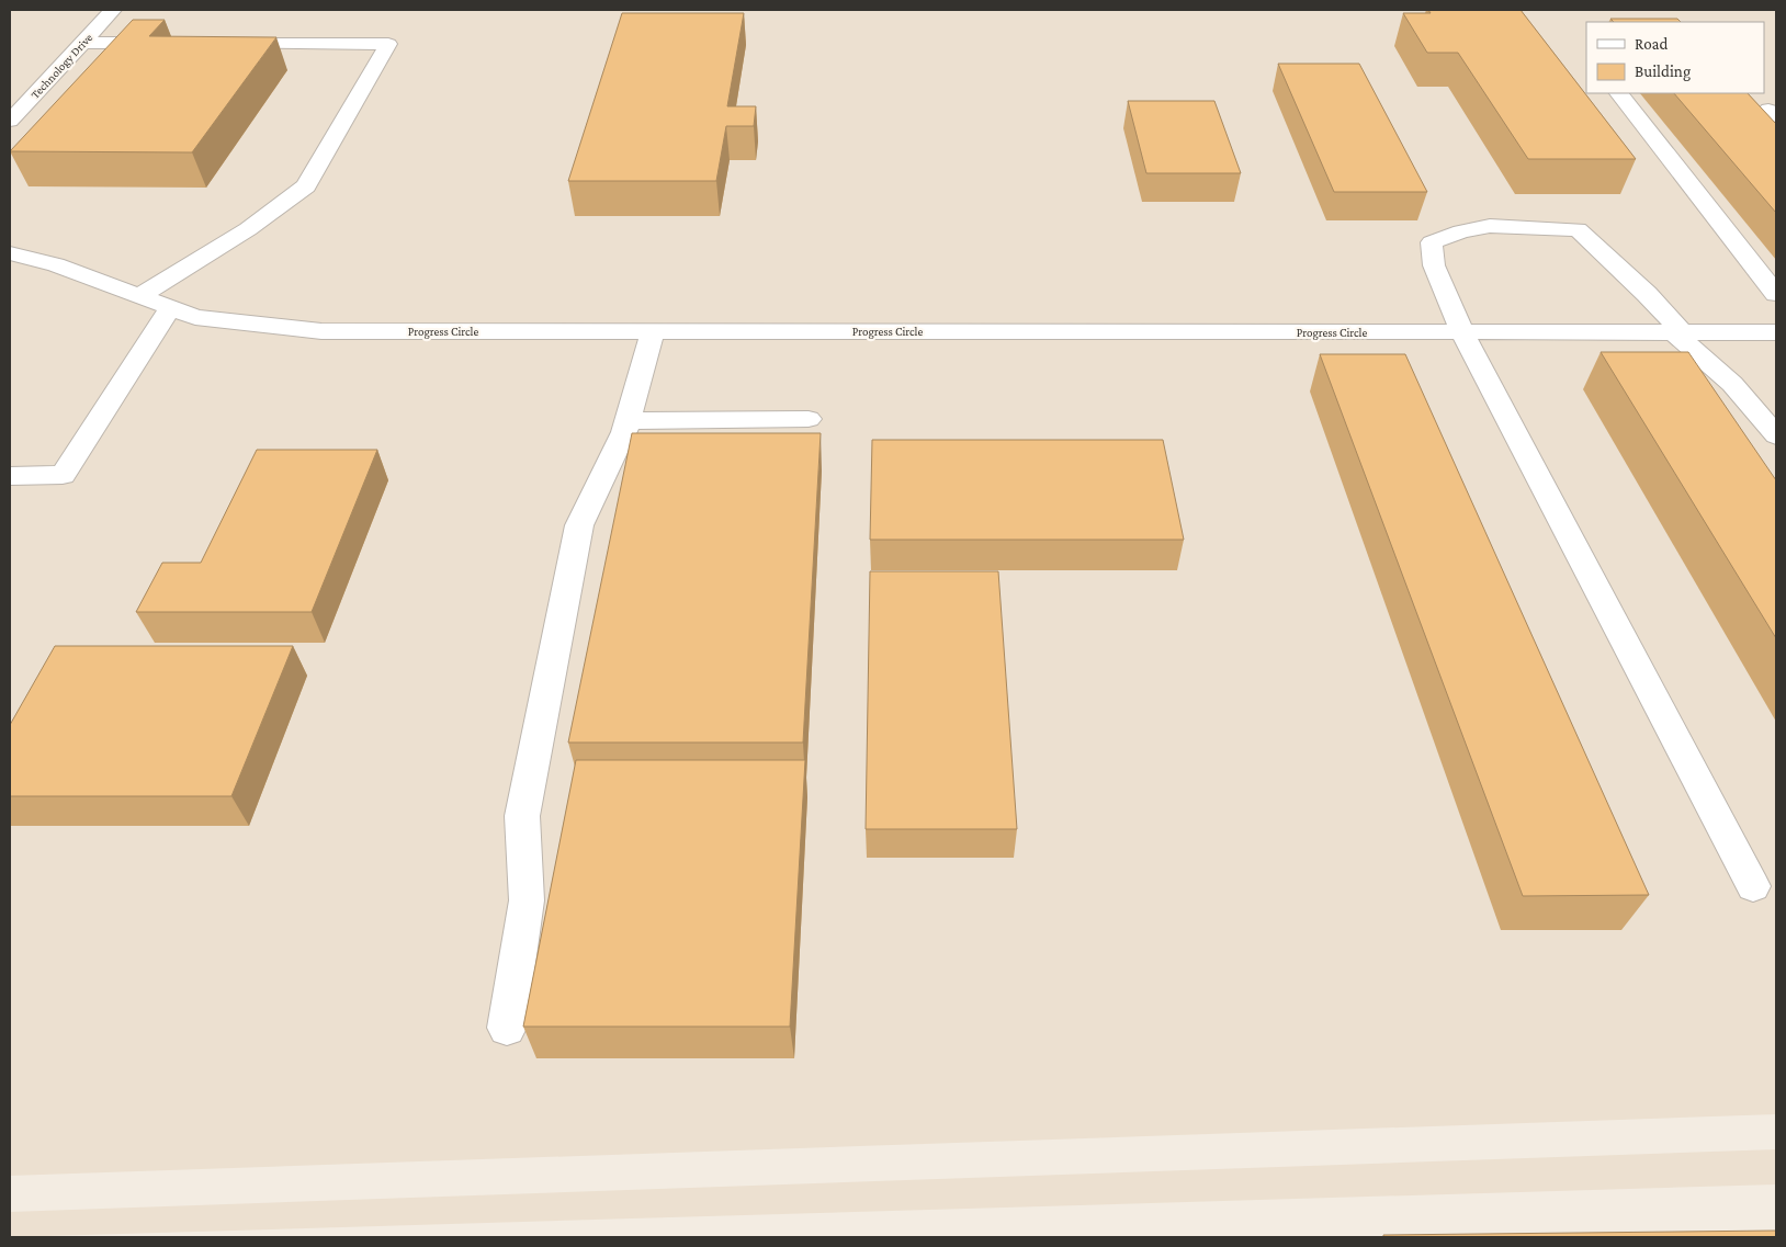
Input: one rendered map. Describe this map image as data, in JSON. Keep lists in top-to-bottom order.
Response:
{
  "streets": {
    "street": ["Technology Drive", "Progress Circle"]
  },
  "legend": ["Road", "Building"]
}
